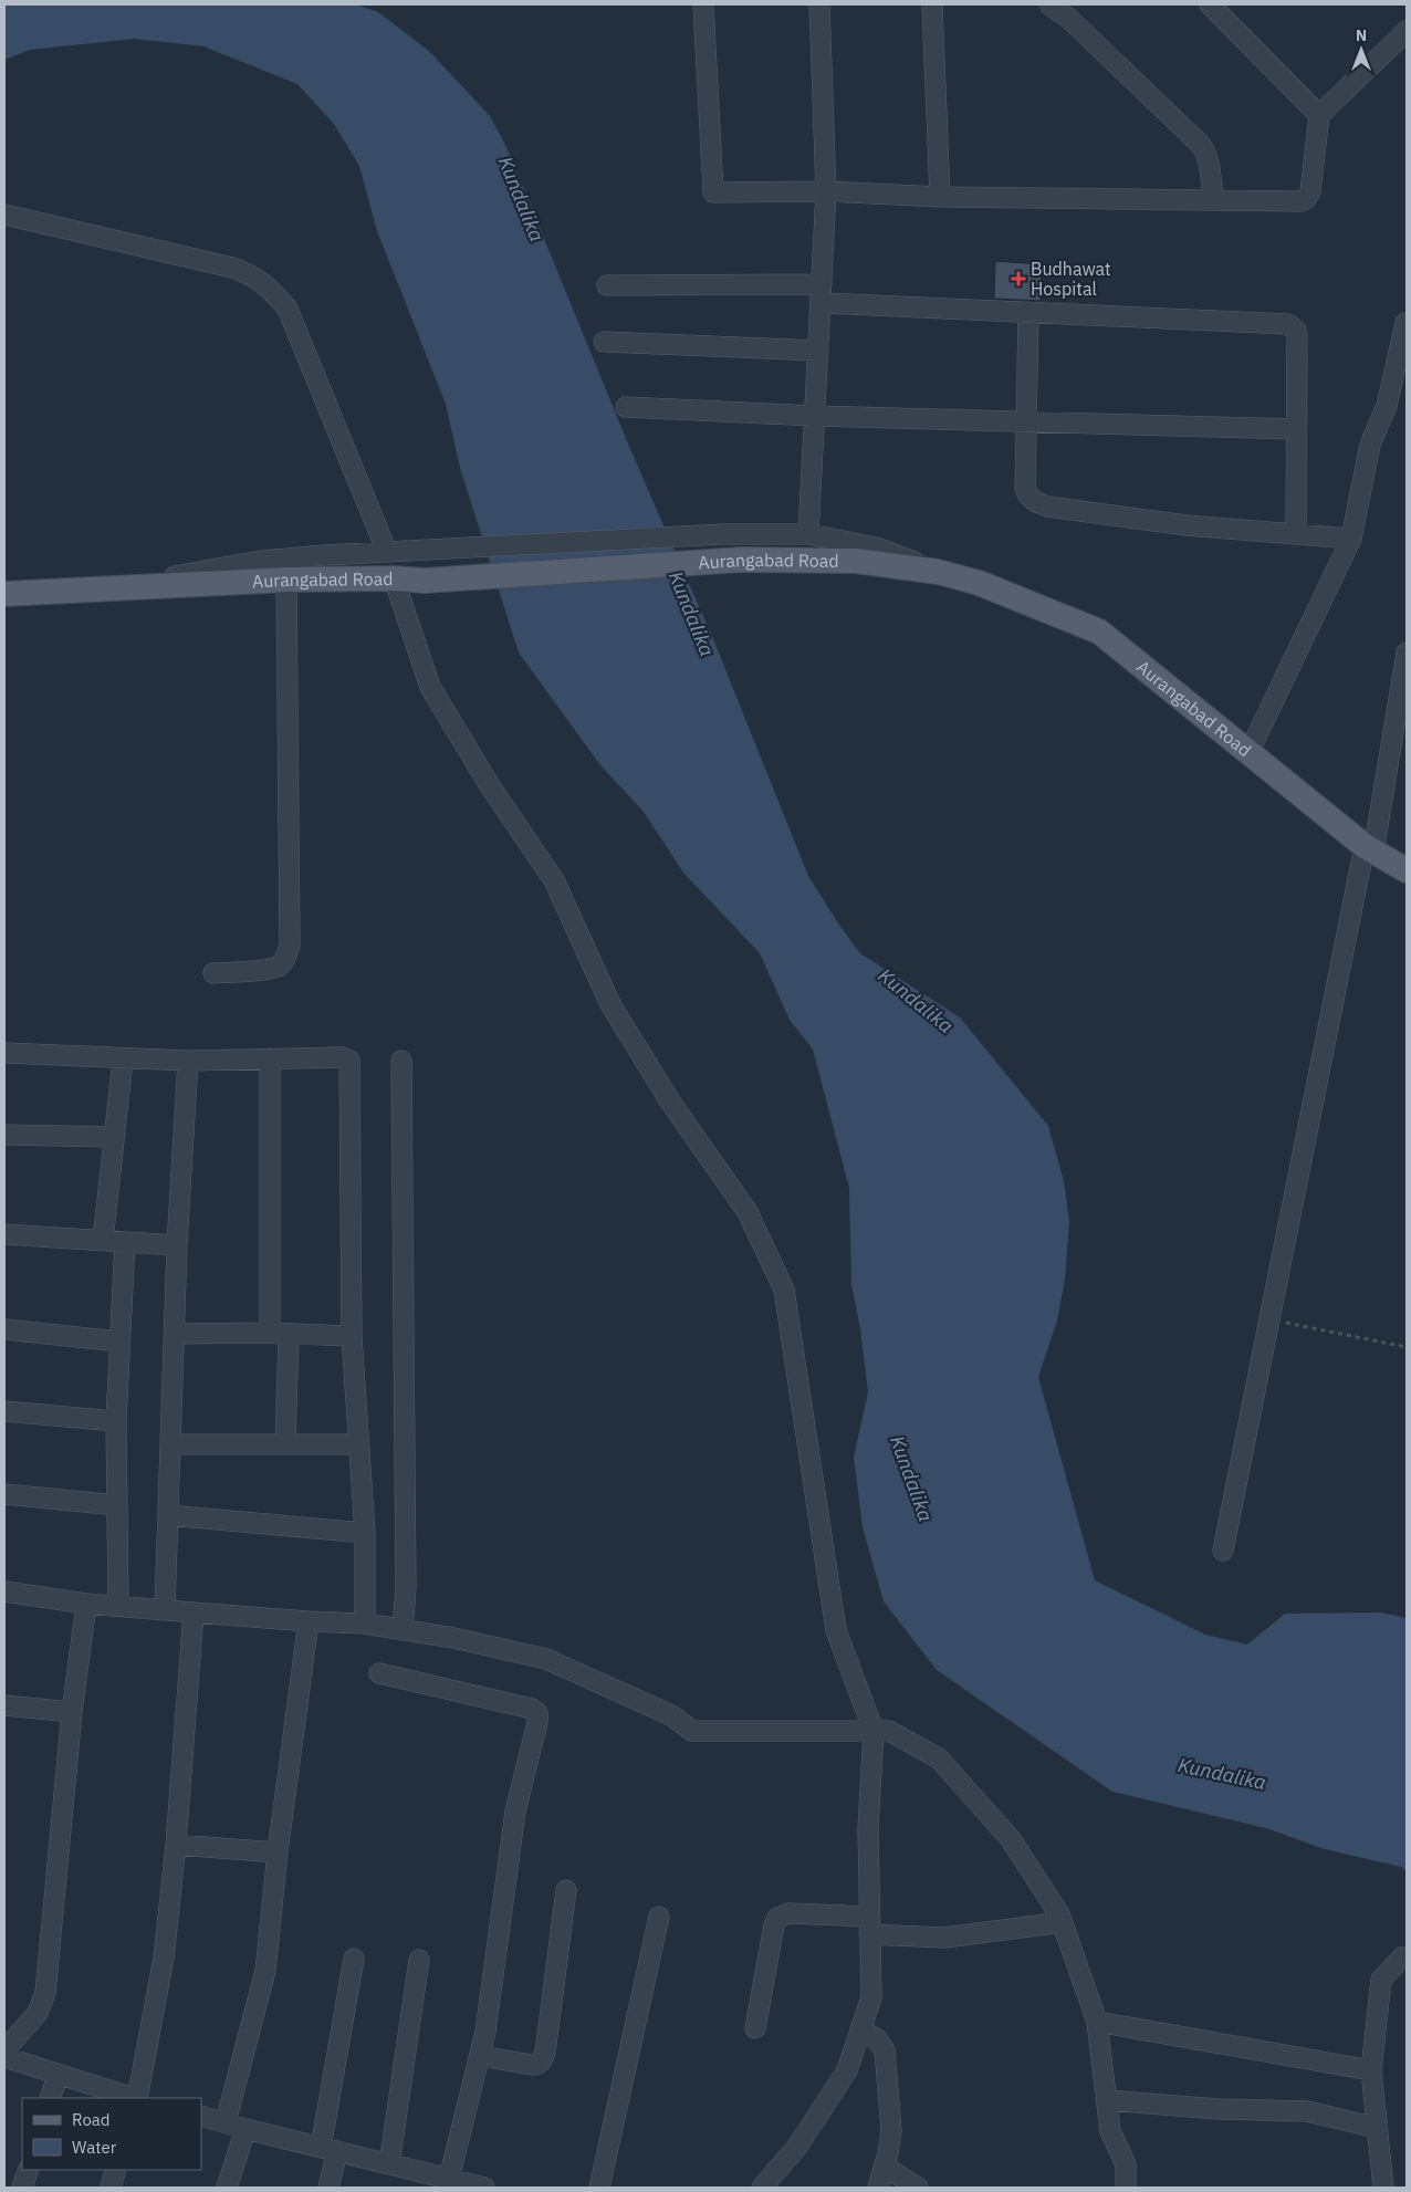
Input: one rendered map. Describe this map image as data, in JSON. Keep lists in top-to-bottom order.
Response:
{
  "streets": {
    "main road": ["Aurangabad Road"]
  },
  "water": ["Kundalika"],
  "places": {
    "health": ["Budhawat Hospital"]
  },
  "legend": ["Road", "Water"],
  "north": "top"
}
